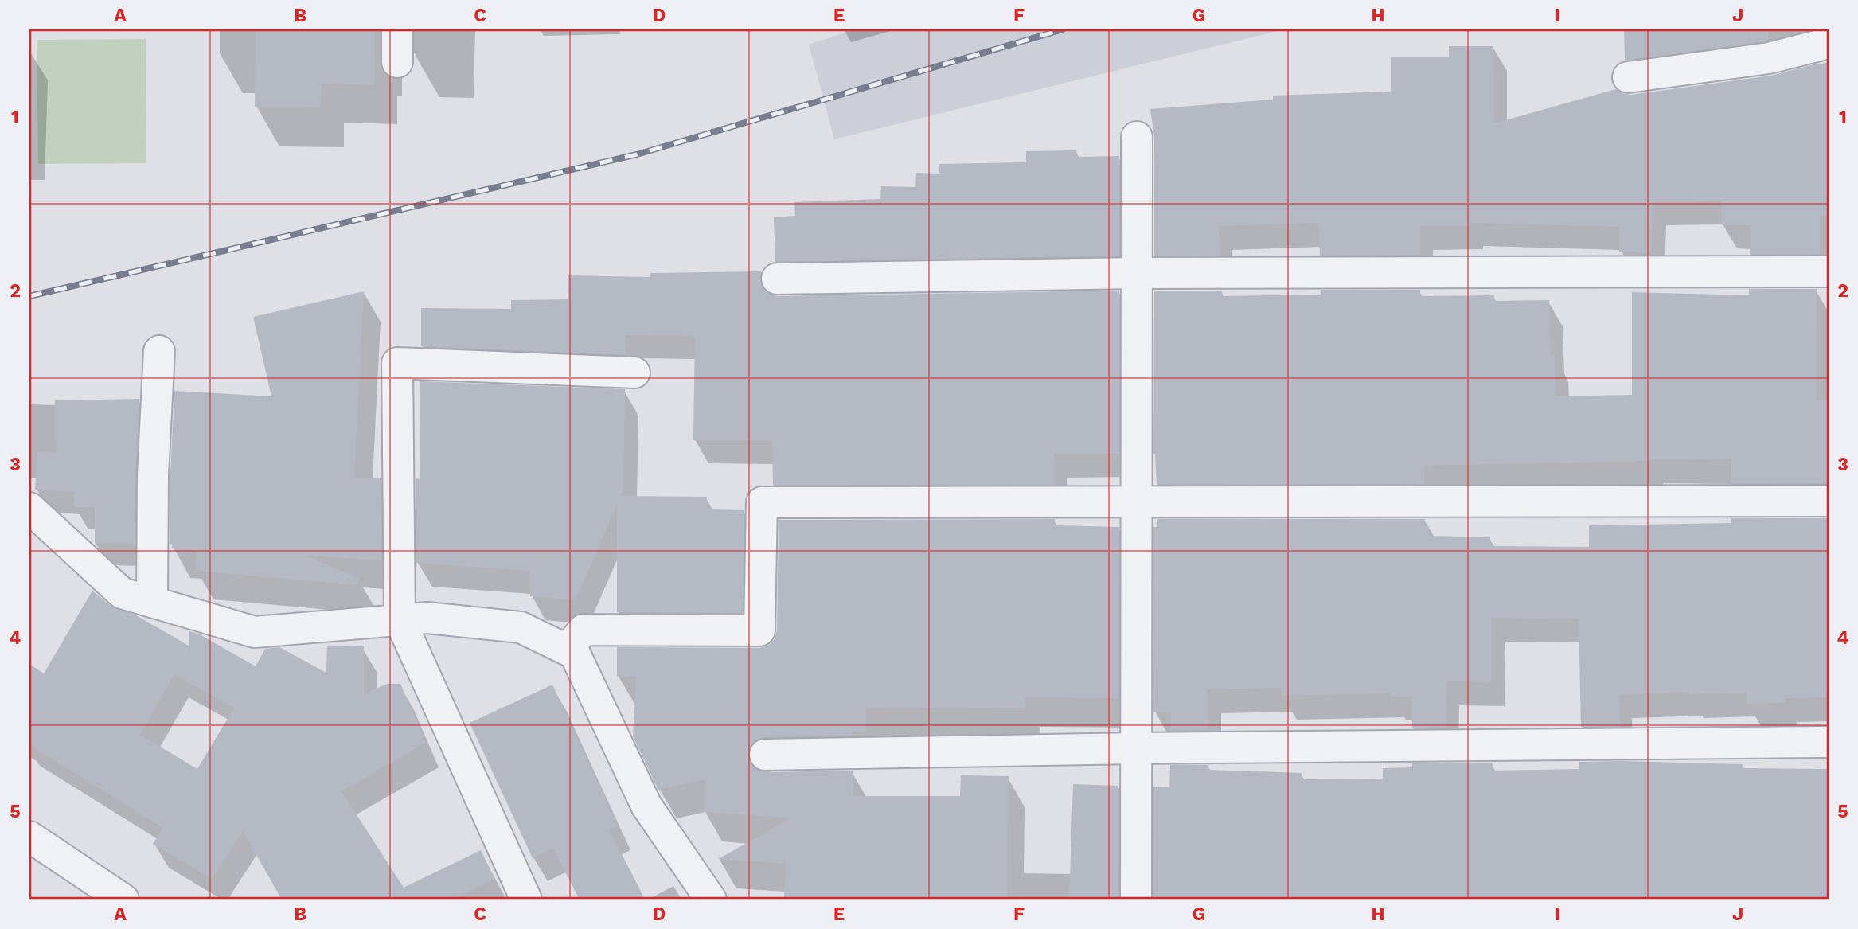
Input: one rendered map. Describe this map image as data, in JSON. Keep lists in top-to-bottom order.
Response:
{
  "grid": {
    "columns": [
      "A",
      "B",
      "C",
      "D",
      "E",
      "F",
      "G",
      "H",
      "I",
      "J"
    ],
    "rows": [
      "1",
      "2",
      "3",
      "4",
      "5"
    ]
  }
}
